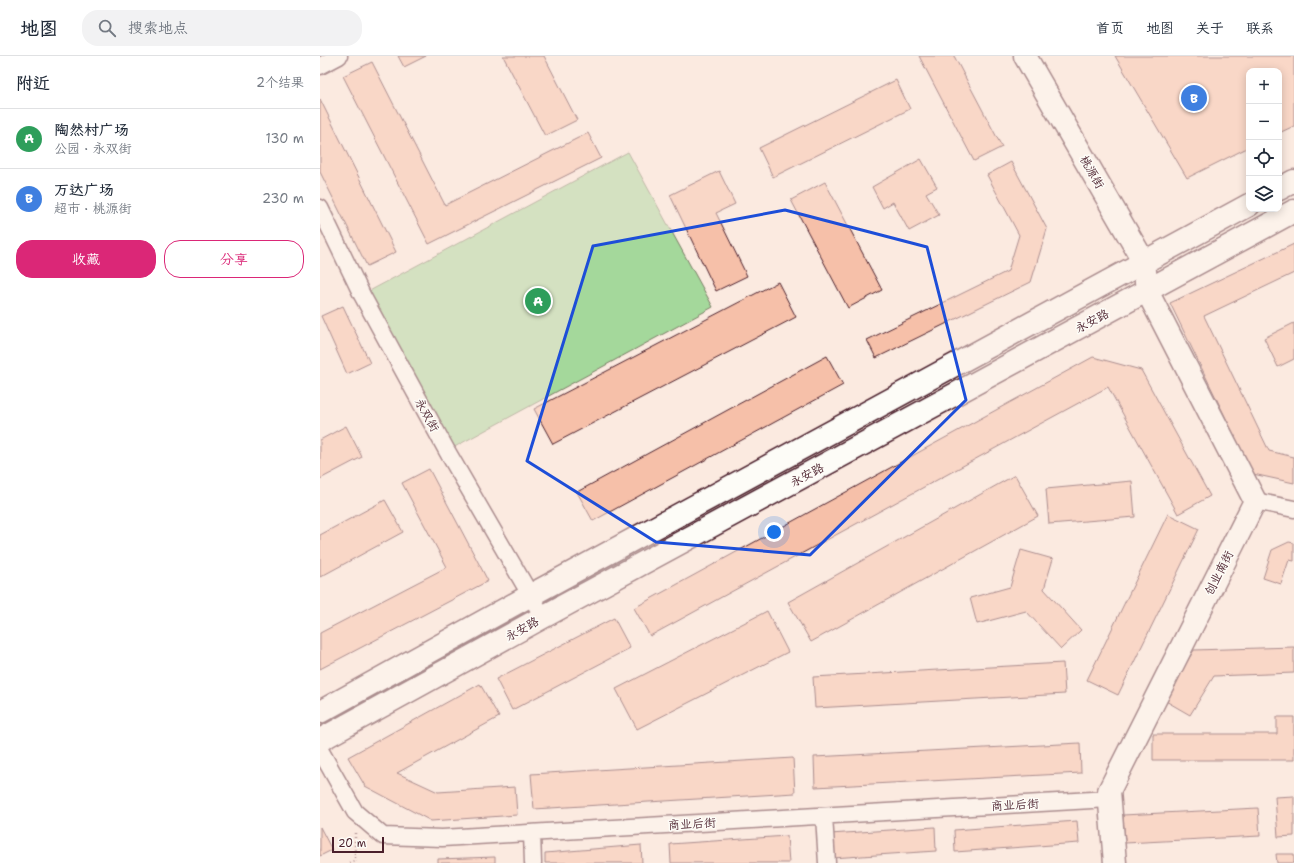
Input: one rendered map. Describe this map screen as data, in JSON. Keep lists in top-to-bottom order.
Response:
{
  "streets": {
    "street": [
      "桃源街",
      "永安路",
      "永双街",
      "创业南街",
      "商业后街"
    ]
  },
  "crossings": [
    ["桃源街", "永安路"],
    ["永安路", "永双街"],
    ["创业南街", "商业后街"]
  ],
  "scale_bar": "20 m",
  "page": {
    "header": "地图",
    "search": "搜索地点",
    "nav": [
      "首页",
      "地图",
      "关于",
      "联系"
    ],
    "heading": ["附近", "2个结果"],
    "map_buttons": ["+", "−"],
    "pins": ["B", "A"],
    "list": [
      {
        "mark": "A",
        "name": "陶然村广场",
        "note": "公园 · 永双街",
        "value": "130 m"
      },
      {
        "mark": "B",
        "name": "万达广场",
        "note": "超市 · 桃源街",
        "value": "230 m"
      }
    ],
    "buttons": ["收藏", "分享"],
    "scale": "20 m"
  }
}
